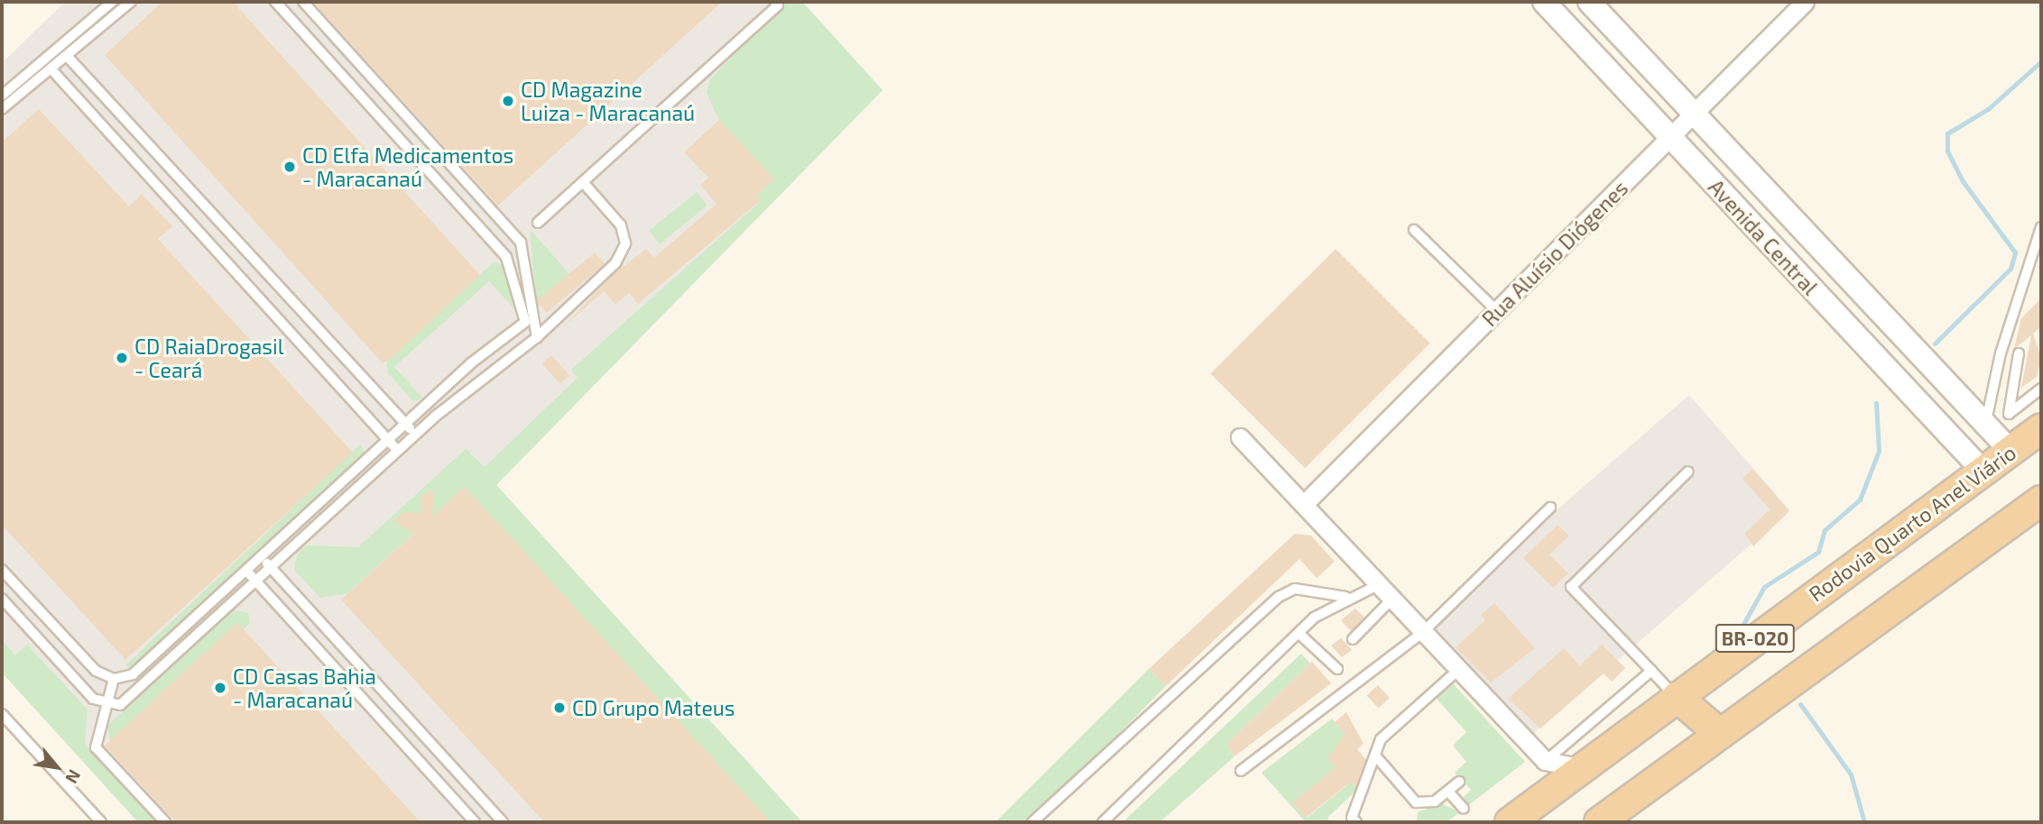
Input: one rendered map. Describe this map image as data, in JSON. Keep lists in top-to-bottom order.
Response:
{
  "streets": {
    "highway": ["Rodovia Quarto Anel Viário", "BR-020"],
    "street": ["Avenida Central", "Rua Aluísio Diógenes"]
  },
  "crossings": [
    ["Avenida Central", "Rua Aluísio Diógenes"],
    ["Avenida Central", "Rodovia Quarto Anel Viário"]
  ],
  "places": [
    "CD Magazine Luiza - Maracanaú",
    "CD Elfa Medicamentos - Maracanaú",
    "CD RaiaDrogasil - Ceará",
    "CD Casas Bahia - Maracanaú",
    "CD Grupo Mateus"
  ],
  "north": "bottom right"
}
